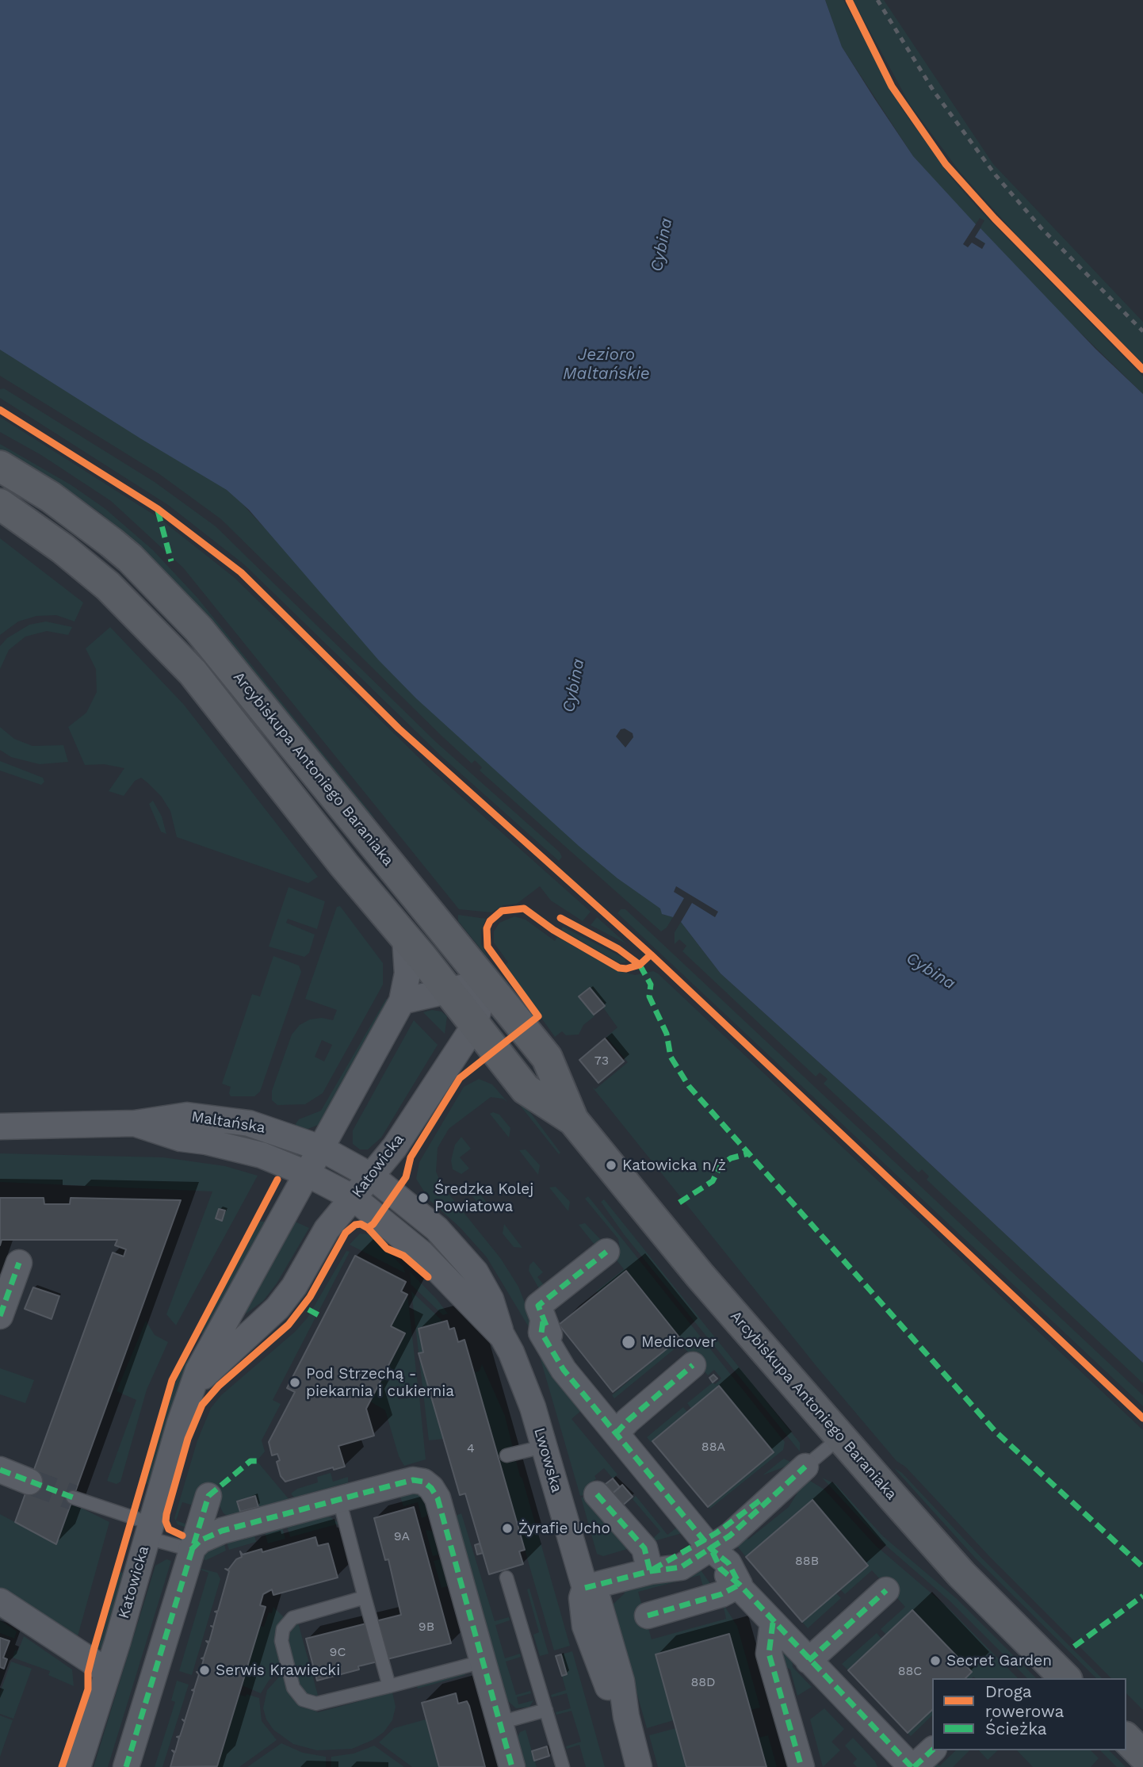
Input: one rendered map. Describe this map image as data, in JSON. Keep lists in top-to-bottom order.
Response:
{
  "streets": {
    "street": [
      "Arcybiskupa Antoniego Baraniaka",
      "Maltańska",
      "Katowicka",
      "Lwowska"
    ]
  },
  "crossings": [
    ["Arcybiskupa Antoniego Baraniaka", "Katowicka"],
    ["Maltańska", "Katowicka"],
    ["Maltańska", "Lwowska"],
    ["Katowicka", "Lwowska"]
  ],
  "water": ["Cybina", "Jezioro Maltańskie"],
  "places": [
    "Katowicka n/ż",
    "Średzka Kolej Powiatowa",
    "Medicover",
    "Pod Strzechą - piekarnia i cukiernia",
    "Żyrafie Ucho",
    "Secret Garden",
    "Serwis Krawiecki"
  ],
  "house_numbers": [
    "73",
    "88A",
    "4",
    "9A",
    "88B",
    "9B",
    "9C",
    "88C",
    "88D"
  ],
  "legend": ["Droga rowerowa", "Ścieżka"]
}
